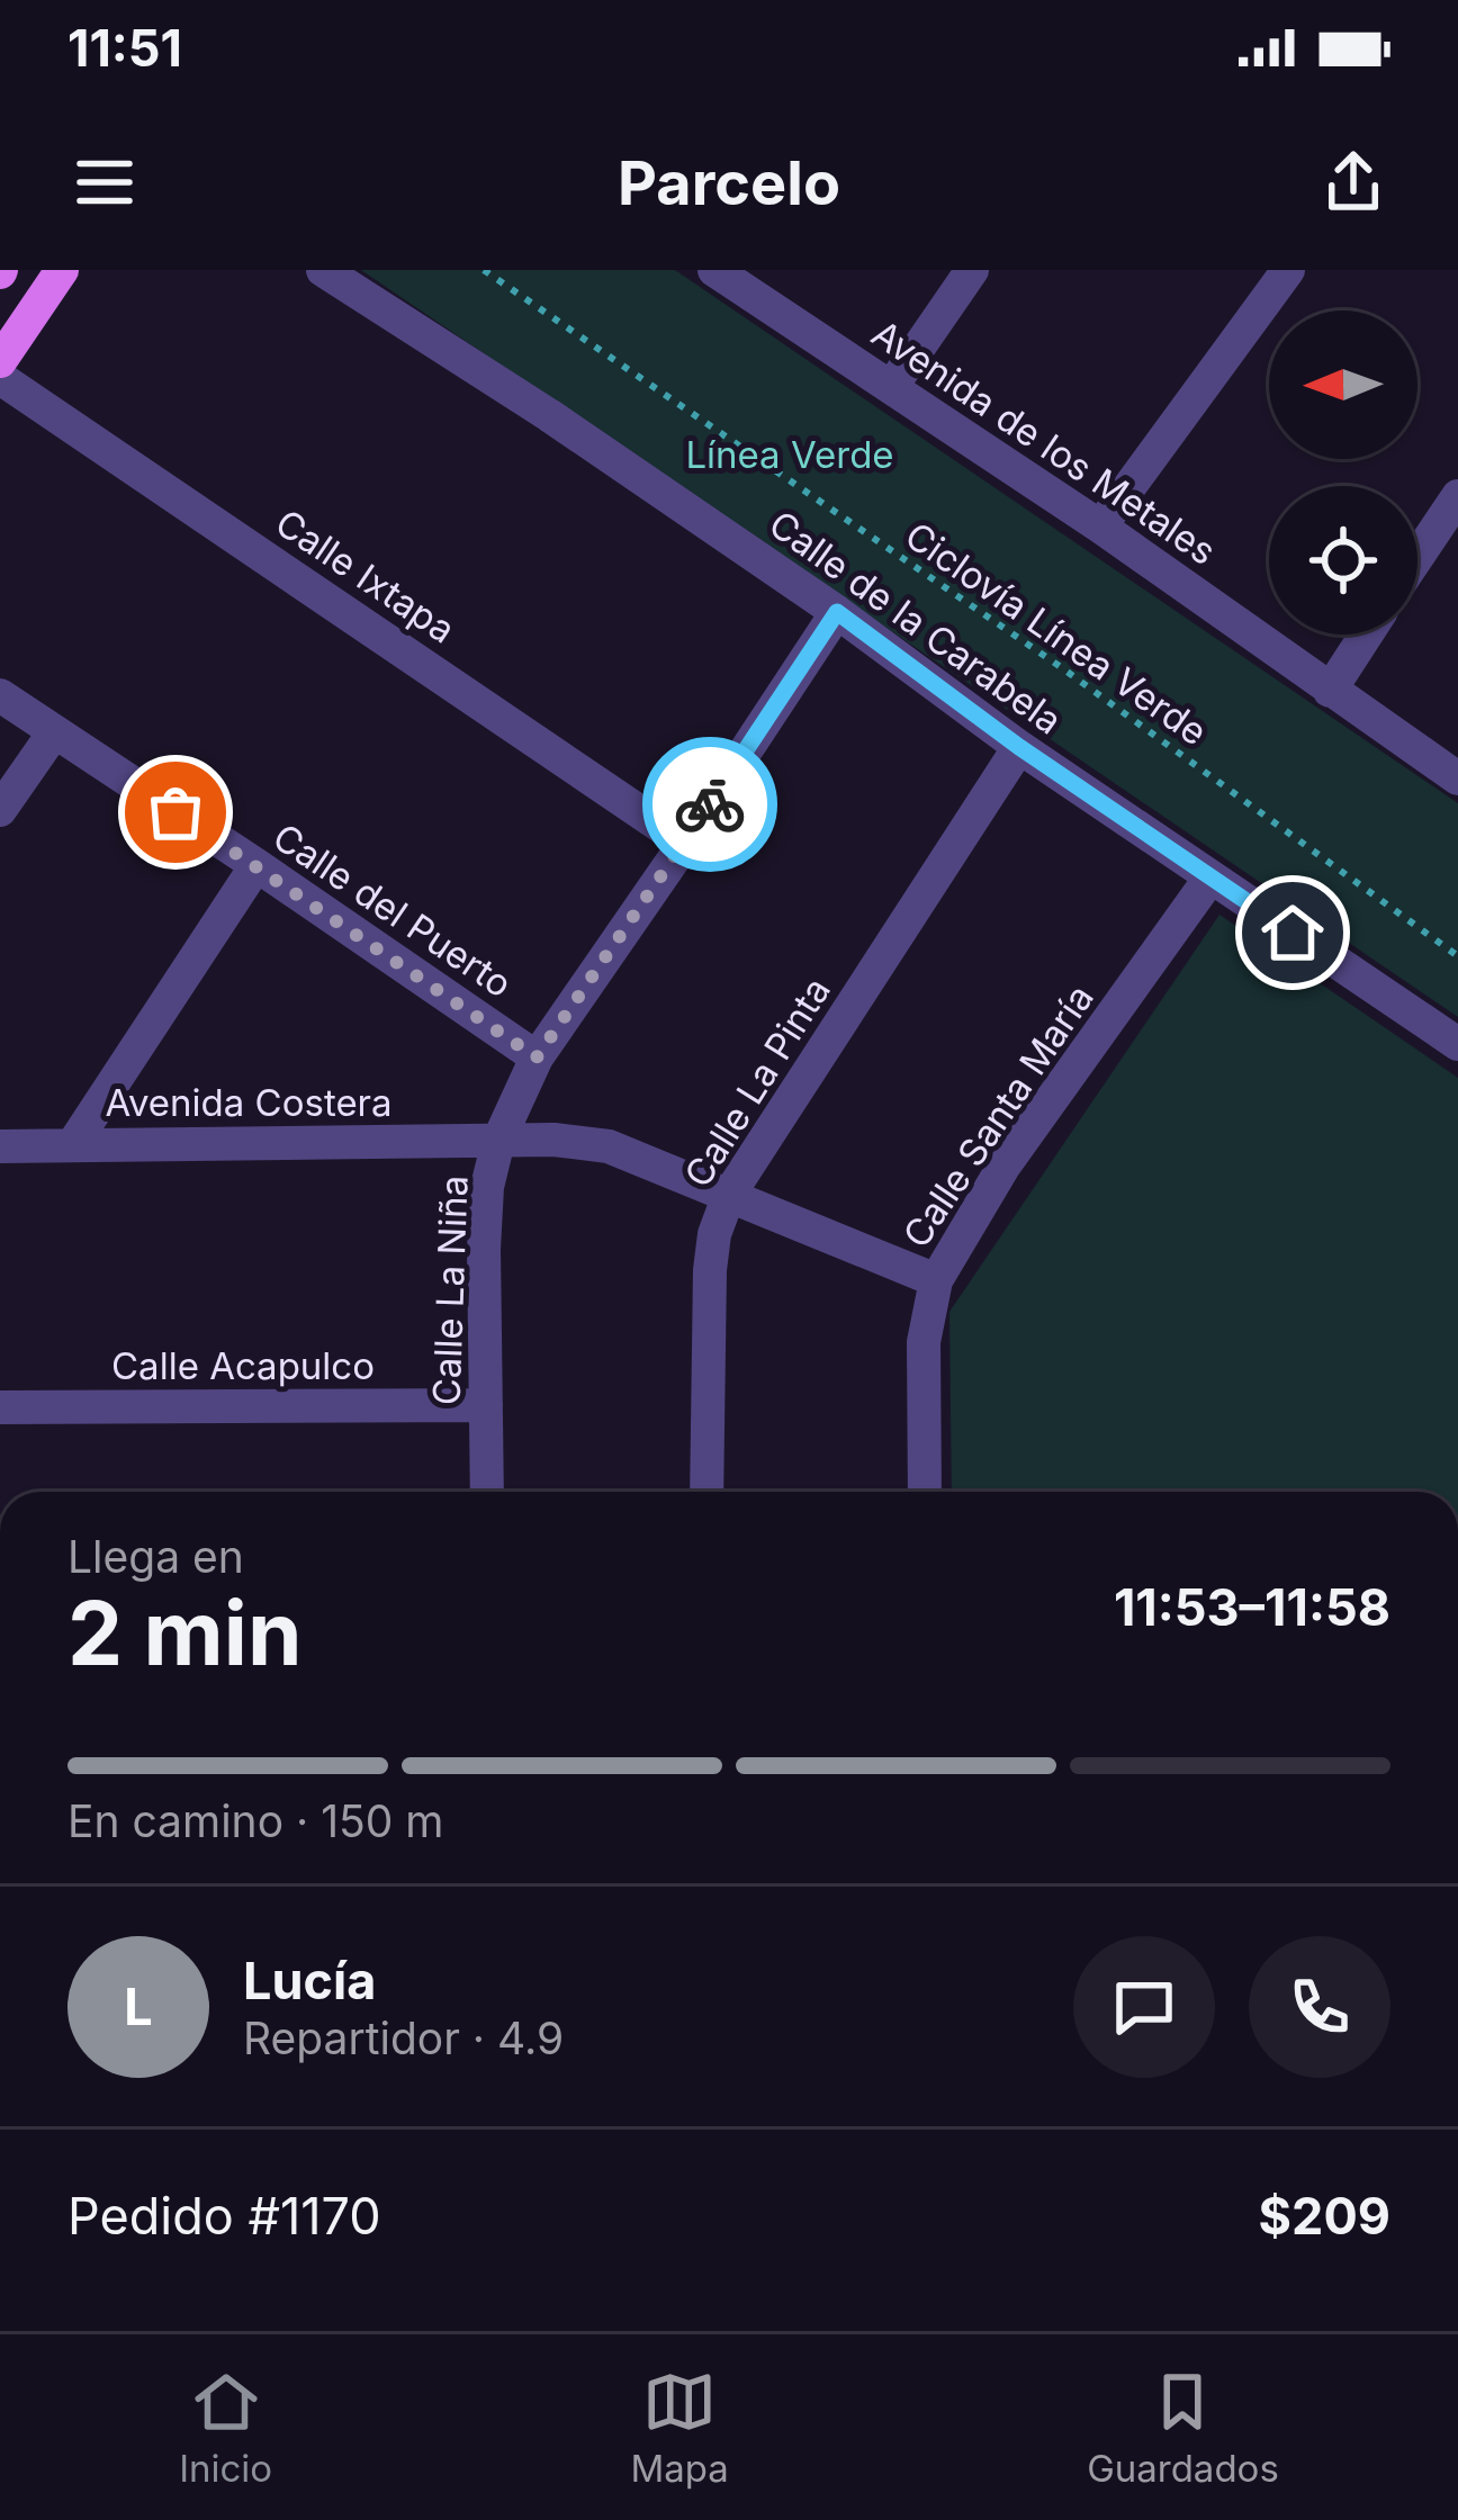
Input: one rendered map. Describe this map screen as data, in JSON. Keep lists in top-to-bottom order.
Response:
{
  "streets": {
    "street": [
      "Avenida de los Metales",
      "Calle Ixtapa",
      "Calle de la Carabela",
      "Calle del Puerto",
      "Calle La Pinta",
      "Avenida Costera",
      "Calle Santa María",
      "Calle La Niña",
      "Calle Acapulco"
    ],
    "path": ["Ciclovía Línea Verde"]
  },
  "crossings": [
    ["Calle Ixtapa", "Calle La Niña"],
    ["Calle de la Carabela", "Calle La Pinta"],
    ["Calle de la Carabela", "Calle Santa María"],
    ["Calle de la Carabela", "Calle La Niña"],
    ["Calle del Puerto", "Calle La Niña"],
    ["Avenida Costera", "Calle La Niña"],
    ["Calle La Niña", "Calle Acapulco"]
  ],
  "parks": ["Línea Verde"],
  "north": "left",
  "page": {
    "status": "11:51",
    "header": "Parcelo",
    "heading": ["2 min", "Llega en", "11:53–11:58"],
    "panel": [
      "Lucía",
      "Repartidor · 4.9",
      "Pedido #1170",
      "$209"
    ],
    "bar": "En camino · 150 m",
    "round": "L",
    "tabs": ["Inicio", "Mapa", "Guardados"]
  }
}
